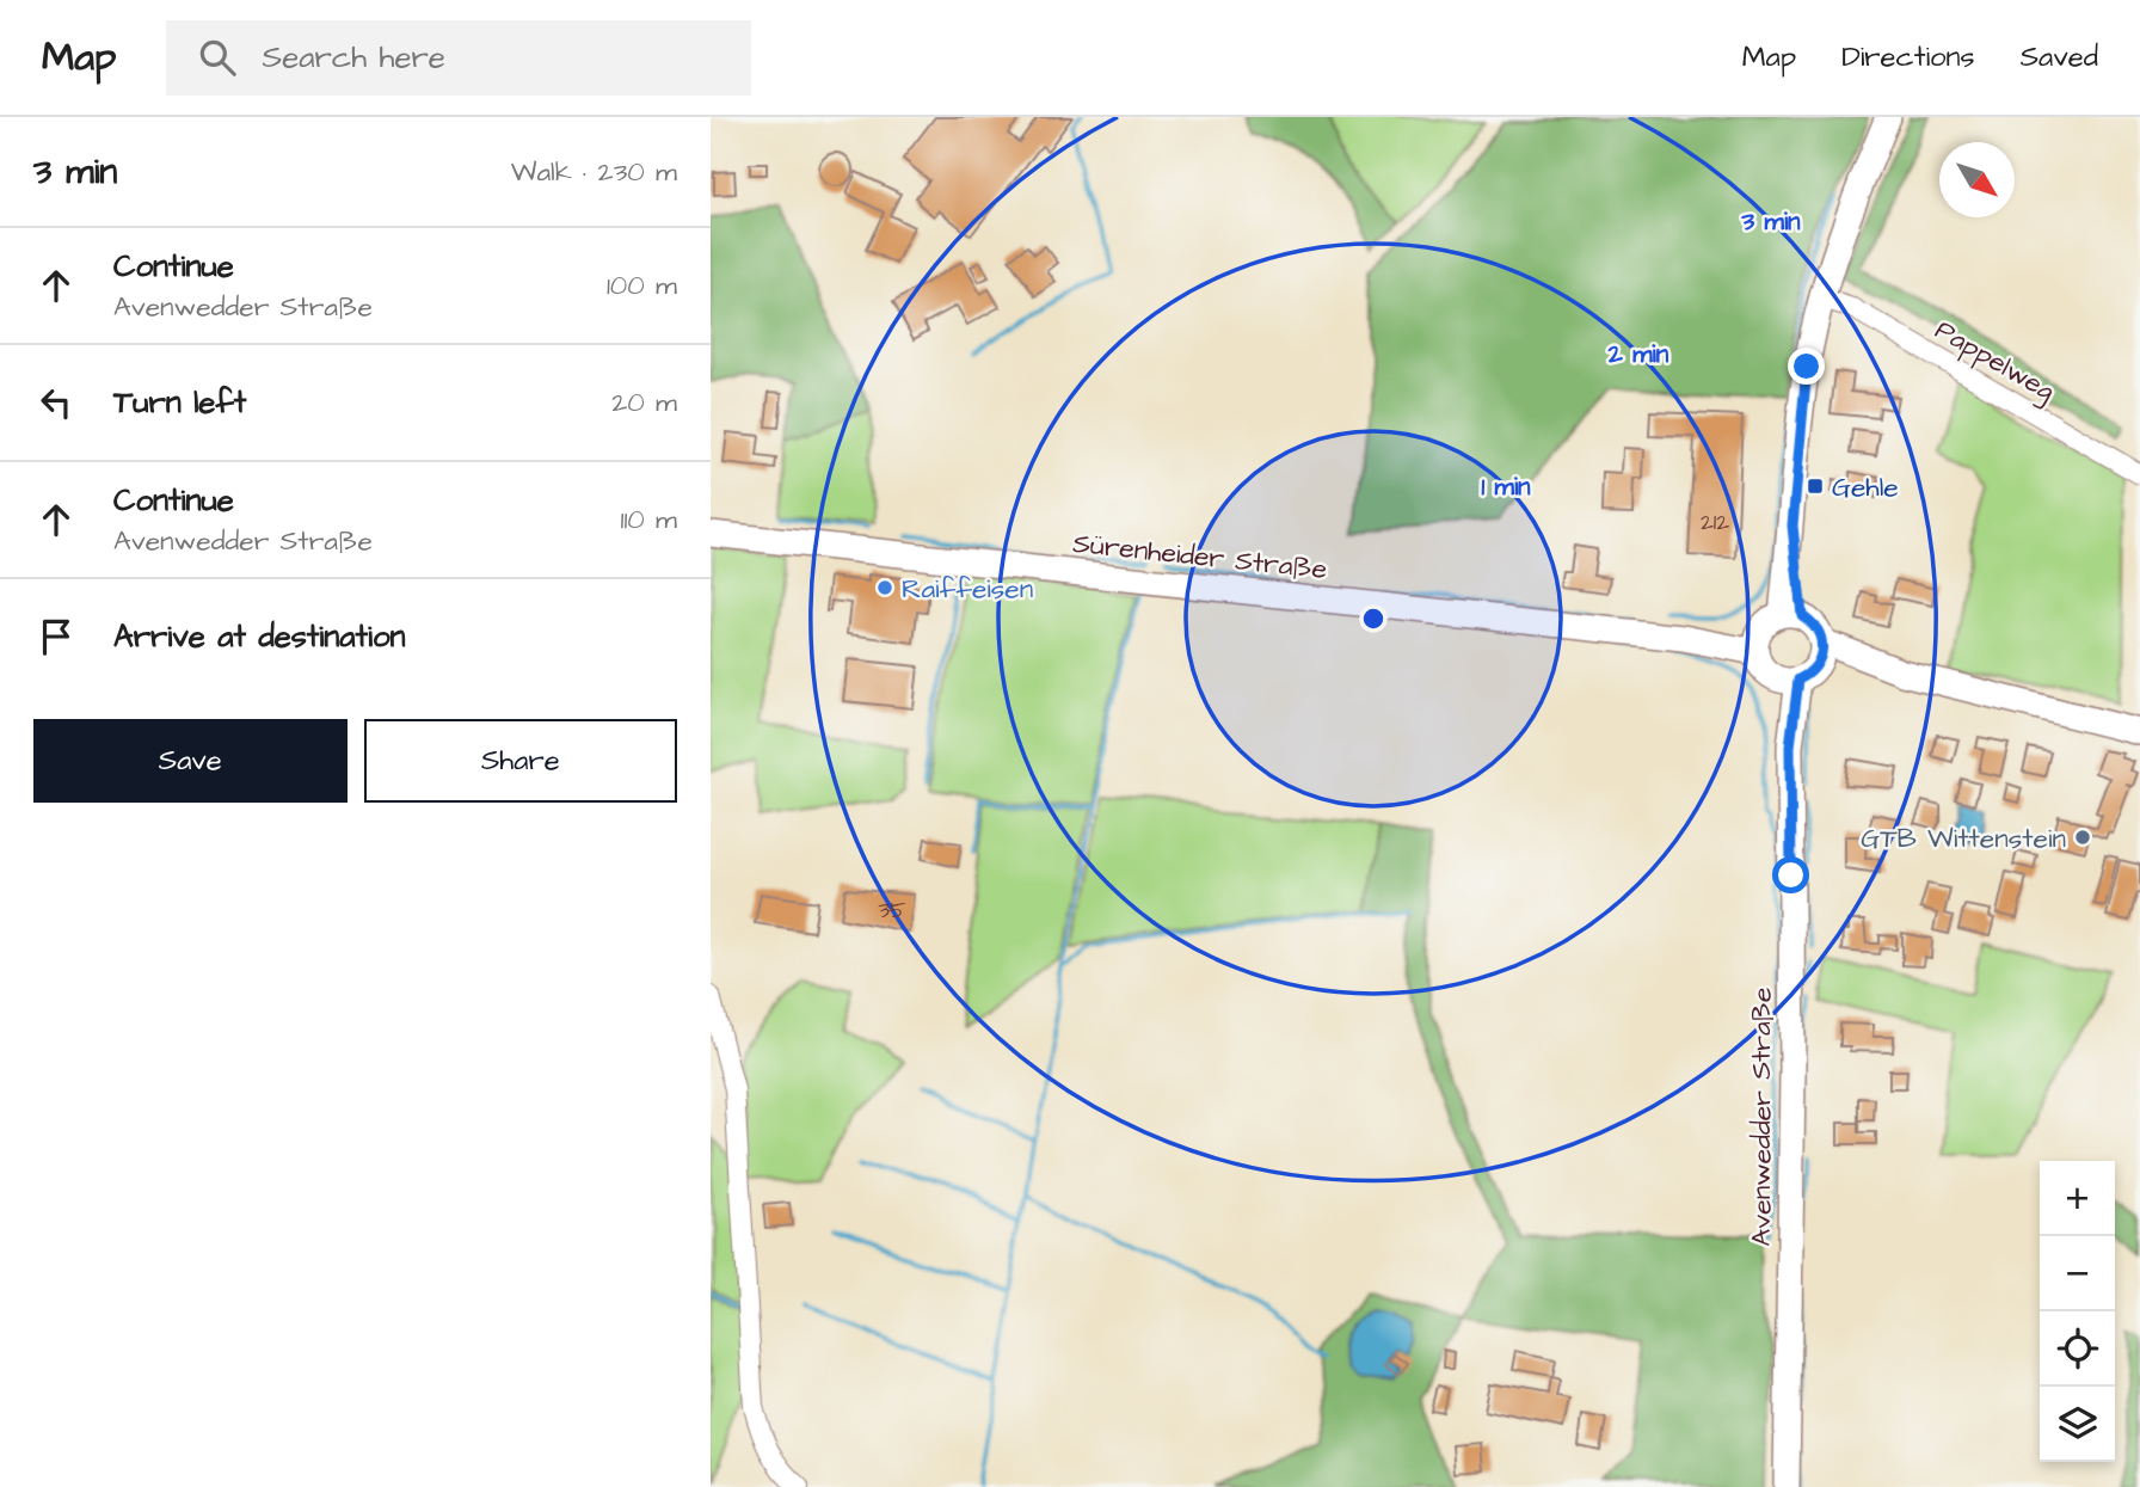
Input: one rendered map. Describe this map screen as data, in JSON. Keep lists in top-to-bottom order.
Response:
{
  "streets": {
    "main road": ["Sürenheider Straße", "Avenwedder Straße"],
    "street": ["Pappelweg"]
  },
  "crossings": [
    ["Sürenheider Straße", "Avenwedder Straße"]
  ],
  "places": {
    "transit": ["Gehle"],
    "other": ["Raiffeisen", "GTB Wittenstein"]
  },
  "house_numbers": ["212", "35"],
  "north": "bottom right",
  "page": {
    "header": "Map",
    "search": "Search here",
    "nav": ["Map", "Directions", "Saved"],
    "heading": ["3 min", "Walk · 230 m"],
    "list": [
      ["Continue", "Avenwedder Straße", "100 m"],
      ["Turn left", "20 m"],
      ["Continue", "Avenwedder Straße", "110 m"],
      "Arrive at destination"
    ],
    "buttons": ["Save", "Share"],
    "map_buttons": ["+", "−"]
  },
  "rings": ["3 min", "2 min", "1 min"]
}
